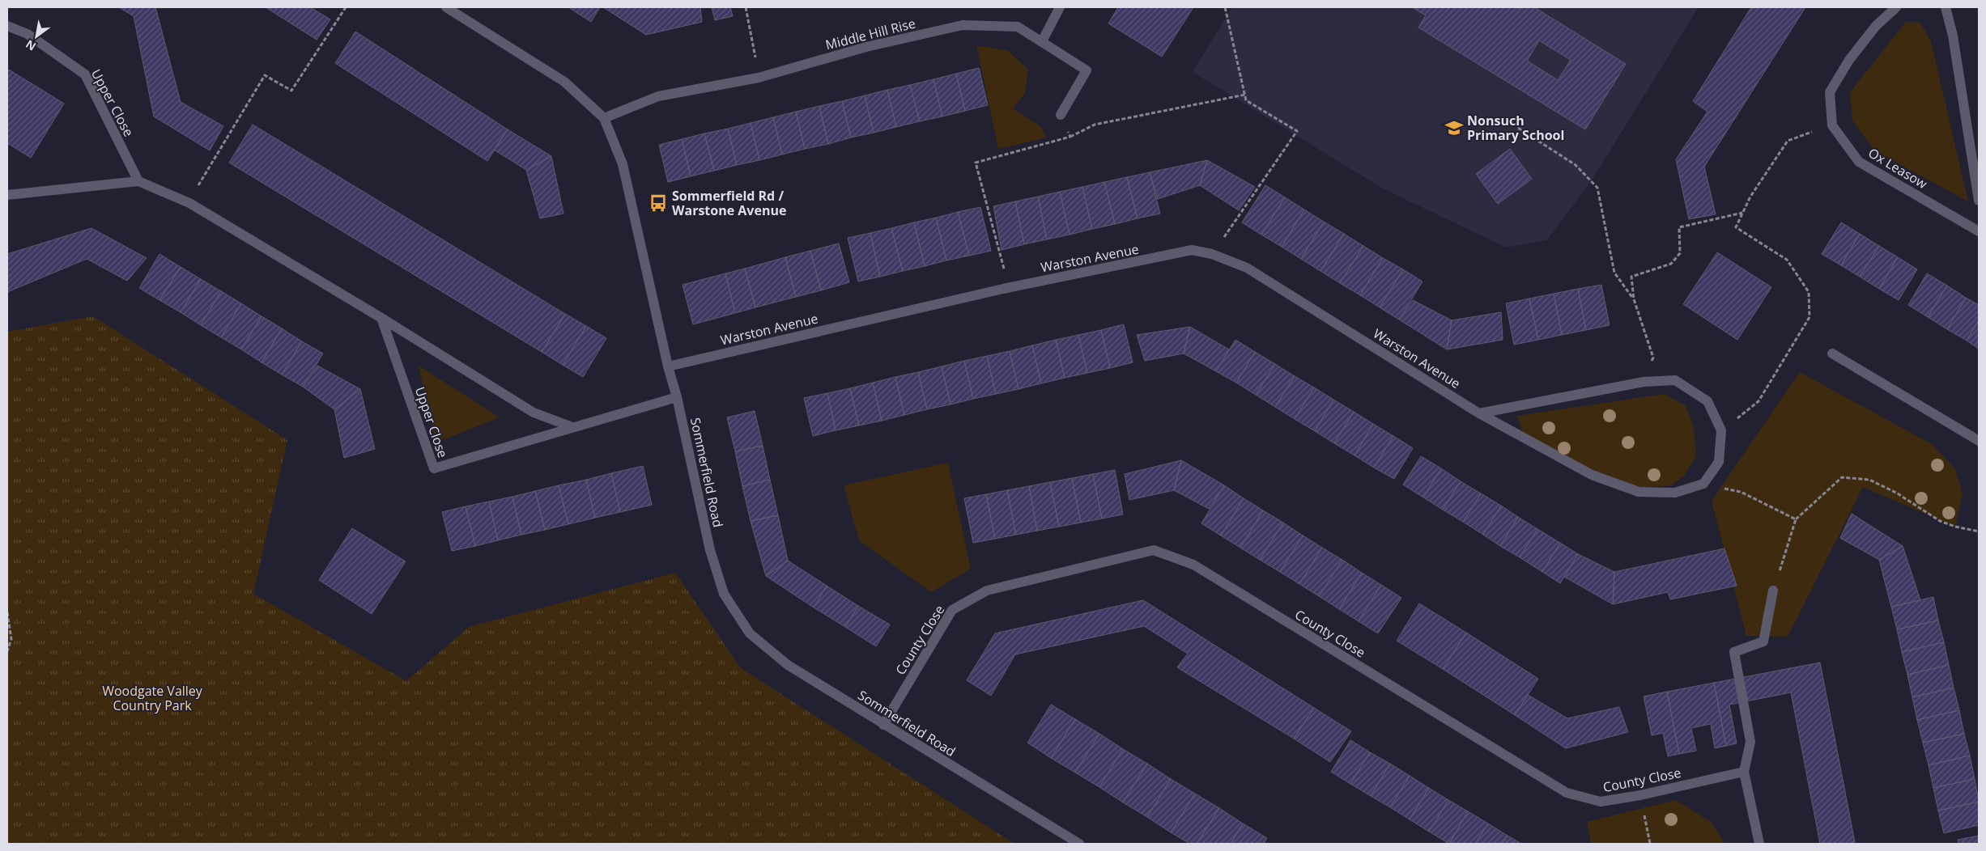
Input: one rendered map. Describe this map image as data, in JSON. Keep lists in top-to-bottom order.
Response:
{
  "streets": {
    "street": [
      "Middle Hill Rise",
      "Upper Close",
      "Ox Leasow",
      "Warston Avenue",
      "Sommerfield Road",
      "County Close"
    ]
  },
  "crossings": [
    ["Middle Hill Rise", "Sommerfield Road"],
    ["Upper Close", "Sommerfield Road"],
    ["Warston Avenue", "Sommerfield Road"],
    ["Sommerfield Road", "County Close"]
  ],
  "parks": ["Woodgate Valley Country Park"],
  "places": {
    "school or university": ["Nonsuch Primary School"],
    "bus stop": ["Sommerfield Rd / Warstone Avenue"]
  },
  "north": "bottom left"
}
